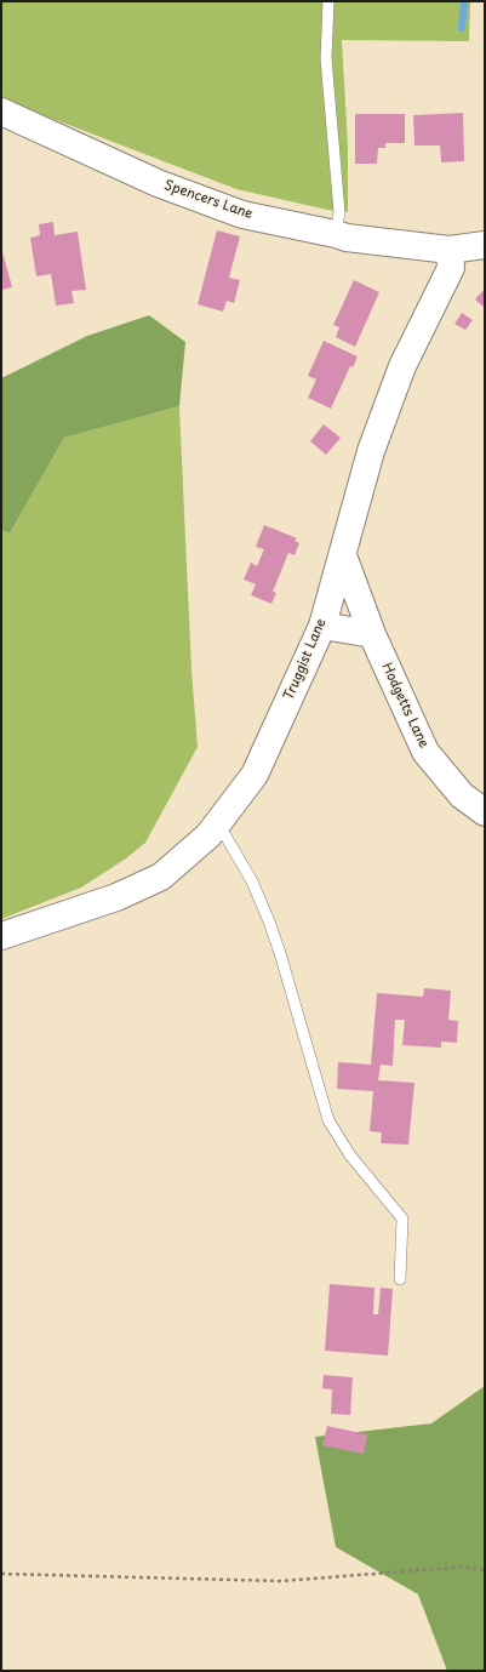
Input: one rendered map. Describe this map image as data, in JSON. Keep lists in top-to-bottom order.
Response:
{
  "streets": {
    "street": ["Spencers Lane", "Truggist Lane", "Hodgetts Lane"]
  },
  "crossings": [
    ["Spencers Lane", "Truggist Lane"],
    ["Truggist Lane", "Hodgetts Lane"]
  ]
}
